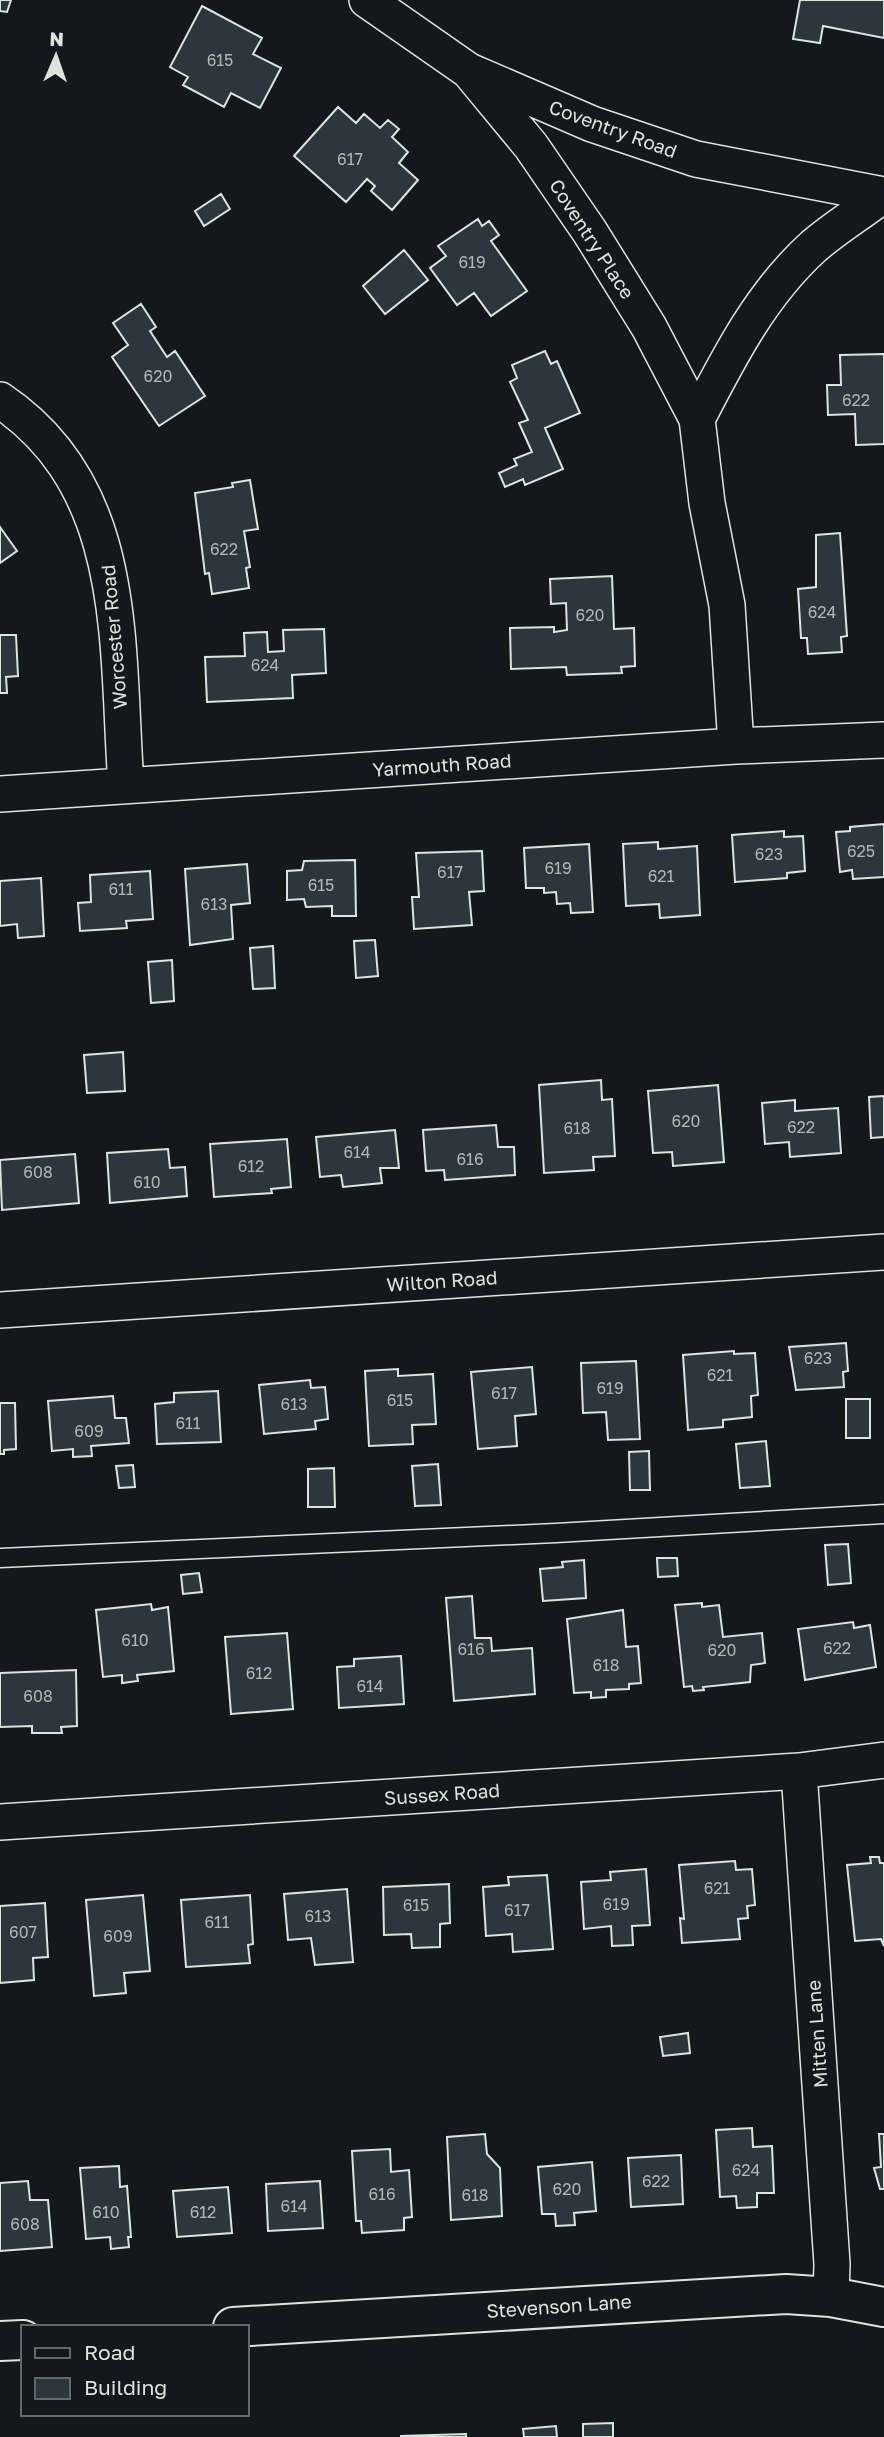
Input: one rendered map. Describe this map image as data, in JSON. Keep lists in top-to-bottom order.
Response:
{
  "streets": {
    "street": [
      "Coventry Road",
      "Coventry Place",
      "Worcester Road",
      "Yarmouth Road",
      "Wilton Road",
      "Sussex Road",
      "Mitten Lane",
      "Stevenson Lane"
    ]
  },
  "crossings": [
    ["Coventry Road", "Coventry Place"],
    ["Coventry Place", "Yarmouth Road"],
    ["Worcester Road", "Yarmouth Road"],
    ["Sussex Road", "Mitten Lane"],
    ["Mitten Lane", "Stevenson Lane"]
  ],
  "house_numbers": [
    "615",
    "617",
    "619",
    "620",
    "622",
    "622",
    "624",
    "620",
    "624",
    "625",
    "623",
    "619",
    "617",
    "621",
    "615",
    "611",
    "613",
    "620",
    "622",
    "618",
    "614",
    "616",
    "612",
    "608",
    "610",
    "623",
    "621",
    "619",
    "617",
    "615",
    "613",
    "611",
    "609",
    "610",
    "622",
    "616",
    "620",
    "618",
    "612",
    "614",
    "608",
    "621",
    "619",
    "615",
    "617",
    "613",
    "611",
    "607",
    "609",
    "624",
    "622",
    "620",
    "616",
    "618",
    "614",
    "610",
    "612",
    "608"
  ],
  "legend": ["Road", "Building"],
  "north": "top"
}
